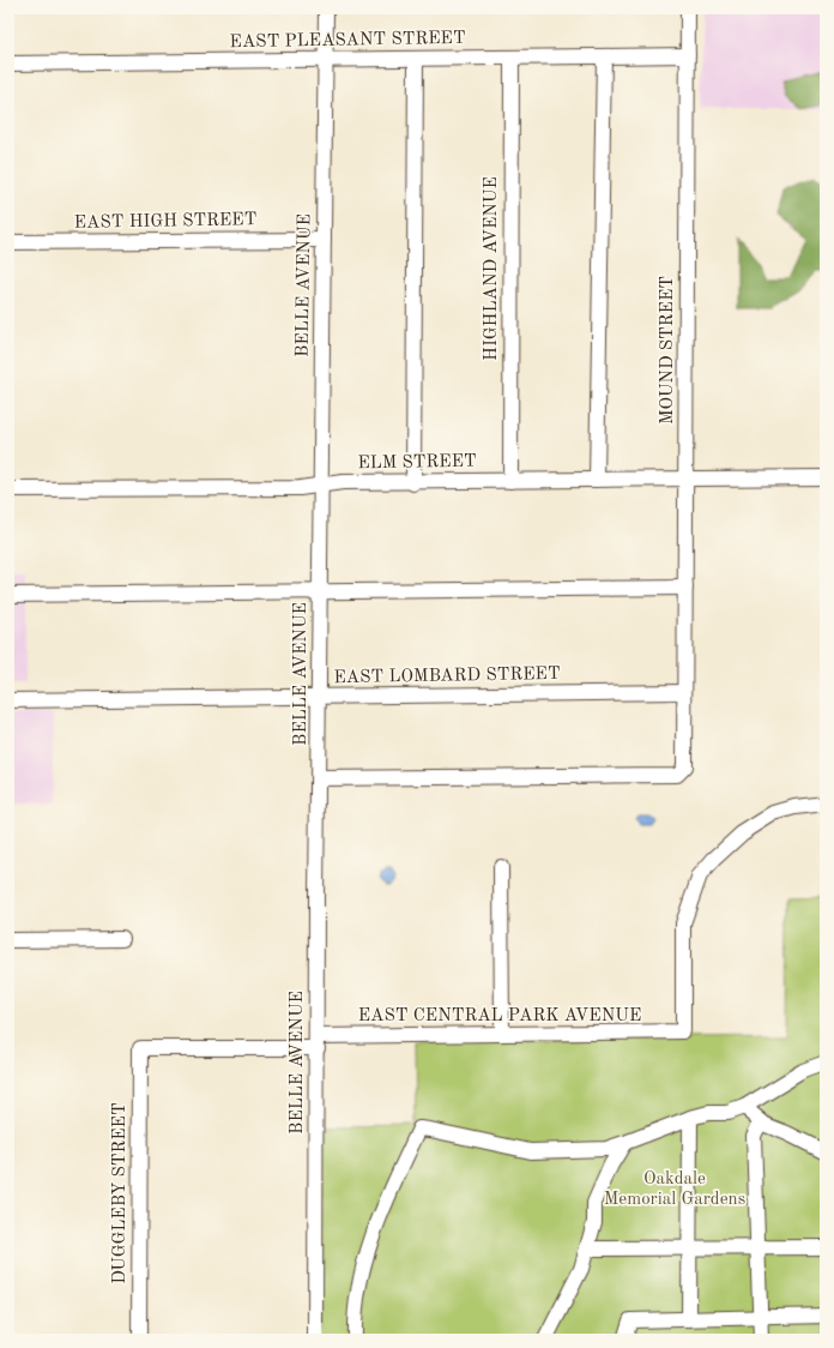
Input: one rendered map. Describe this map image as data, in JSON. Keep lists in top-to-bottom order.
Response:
{
  "streets": {
    "street": [
      "EAST PLEASANT STREET",
      "EAST HIGH STREET",
      "HIGHLAND AVENUE",
      "BELLE AVENUE",
      "MOUND STREET",
      "ELM STREET",
      "EAST LOMBARD STREET",
      "EAST CENTRAL PARK AVENUE",
      "DUGGLEBY STREET"
    ]
  },
  "crossings": [
    ["EAST PLEASANT STREET", "HIGHLAND AVENUE"],
    ["EAST PLEASANT STREET", "BELLE AVENUE"],
    ["EAST PLEASANT STREET", "MOUND STREET"],
    ["EAST HIGH STREET", "BELLE AVENUE"],
    ["HIGHLAND AVENUE", "ELM STREET"],
    ["BELLE AVENUE", "MOUND STREET"],
    ["BELLE AVENUE", "ELM STREET"],
    ["BELLE AVENUE", "EAST LOMBARD STREET"],
    ["BELLE AVENUE", "EAST CENTRAL PARK AVENUE"],
    ["MOUND STREET", "ELM STREET"],
    ["MOUND STREET", "EAST LOMBARD STREET"],
    ["EAST CENTRAL PARK AVENUE", "DUGGLEBY STREET"]
  ],
  "parks": ["Oakdale Memorial Gardens"]
}
